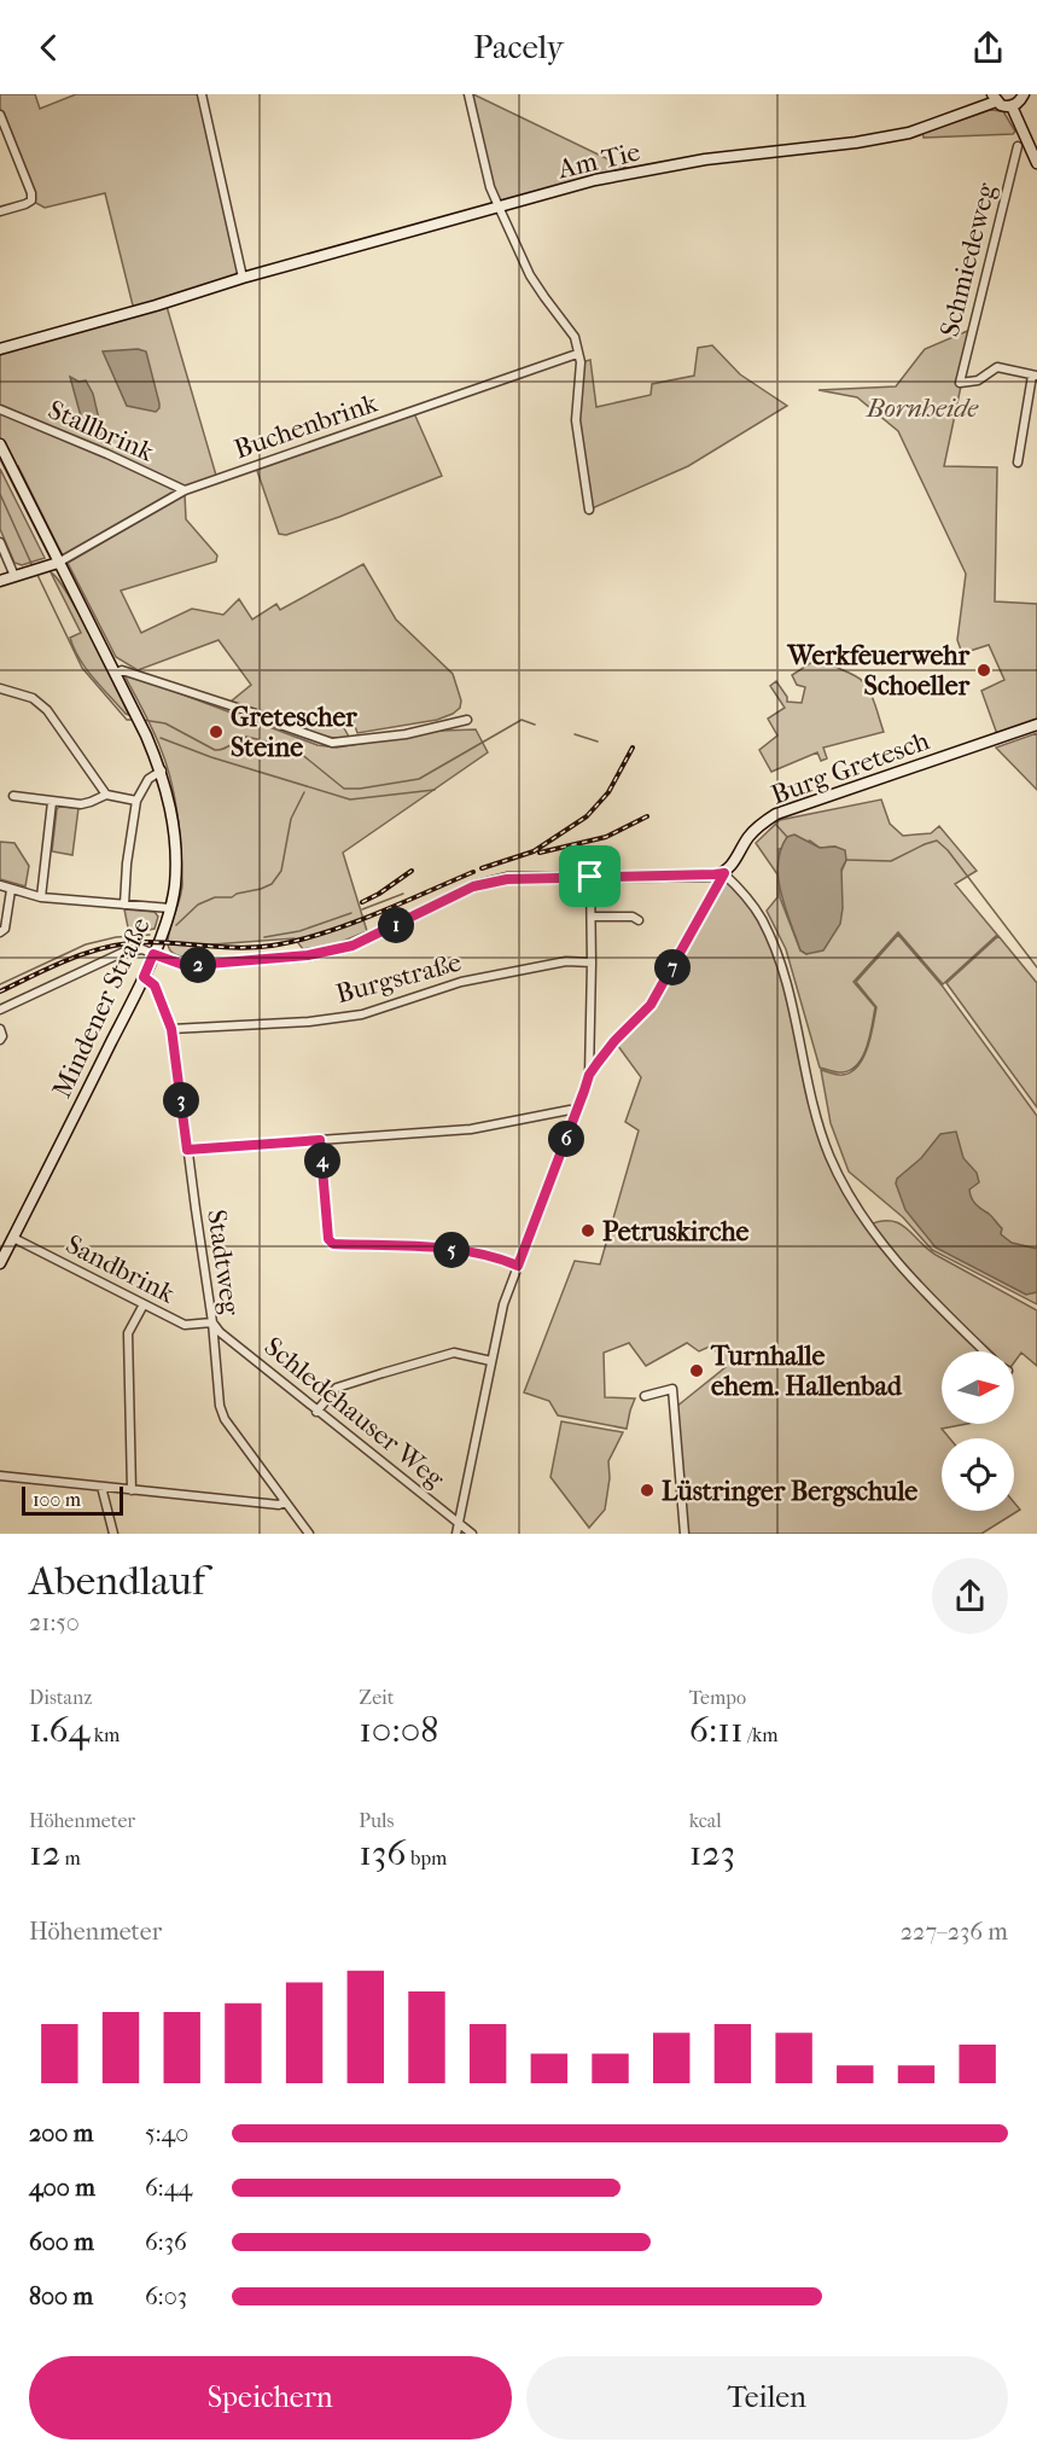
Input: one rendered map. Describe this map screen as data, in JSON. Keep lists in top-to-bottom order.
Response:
{
  "streets": {
    "street": [
      "Am Tie",
      "Schmiedeweg",
      "Buchenbrink",
      "Stallbrink",
      "Burg Gretesch",
      "Burgstraße",
      "Mindener Straße",
      "Stadtweg",
      "Sandbrink",
      "Schledehauser Weg"
    ]
  },
  "crossings": [
    ["Buchenbrink", "Stallbrink"],
    ["Buchenbrink", "Mindener Straße"],
    ["Burgstraße", "Stadtweg"],
    ["Mindener Straße", "Stadtweg"],
    ["Mindener Straße", "Sandbrink"],
    ["Stadtweg", "Sandbrink"],
    ["Stadtweg", "Schledehauser Weg"],
    ["Sandbrink", "Schledehauser Weg"]
  ],
  "parks": ["Bornheide"],
  "places": [
    "Werkfeuerwehr Schoeller",
    "Gretescher Steine",
    "Petruskirche",
    "Turnhalle ehem. Hallenbad",
    "Lüstringer Bergschule"
  ],
  "scale_bar": "100 m",
  "north": "right",
  "page": {
    "header": "Pacely",
    "pins": [
      "1",
      "2",
      "7",
      "3",
      "6",
      "4",
      "5"
    ],
    "scale": "100 m",
    "heading": ["Abendlauf", "21:50"],
    "stats": [
      ["Distanz", "1.64 km"],
      ["Zeit", "10:08"],
      ["Tempo", "6:11 /km"],
      ["Höhenmeter", "12 m"],
      ["Puls", "136 bpm"],
      ["kcal", "123"]
    ],
    "chart": ["Höhenmeter", "227–236 m"],
    "list": [
      {
        "name": "200 m",
        "note": "5:40"
      },
      {
        "name": "400 m",
        "note": "6:44"
      },
      {
        "name": "600 m",
        "note": "6:36"
      },
      {
        "name": "800 m",
        "note": "6:03"
      }
    ],
    "buttons": ["Speichern", "Teilen"]
  }
}
